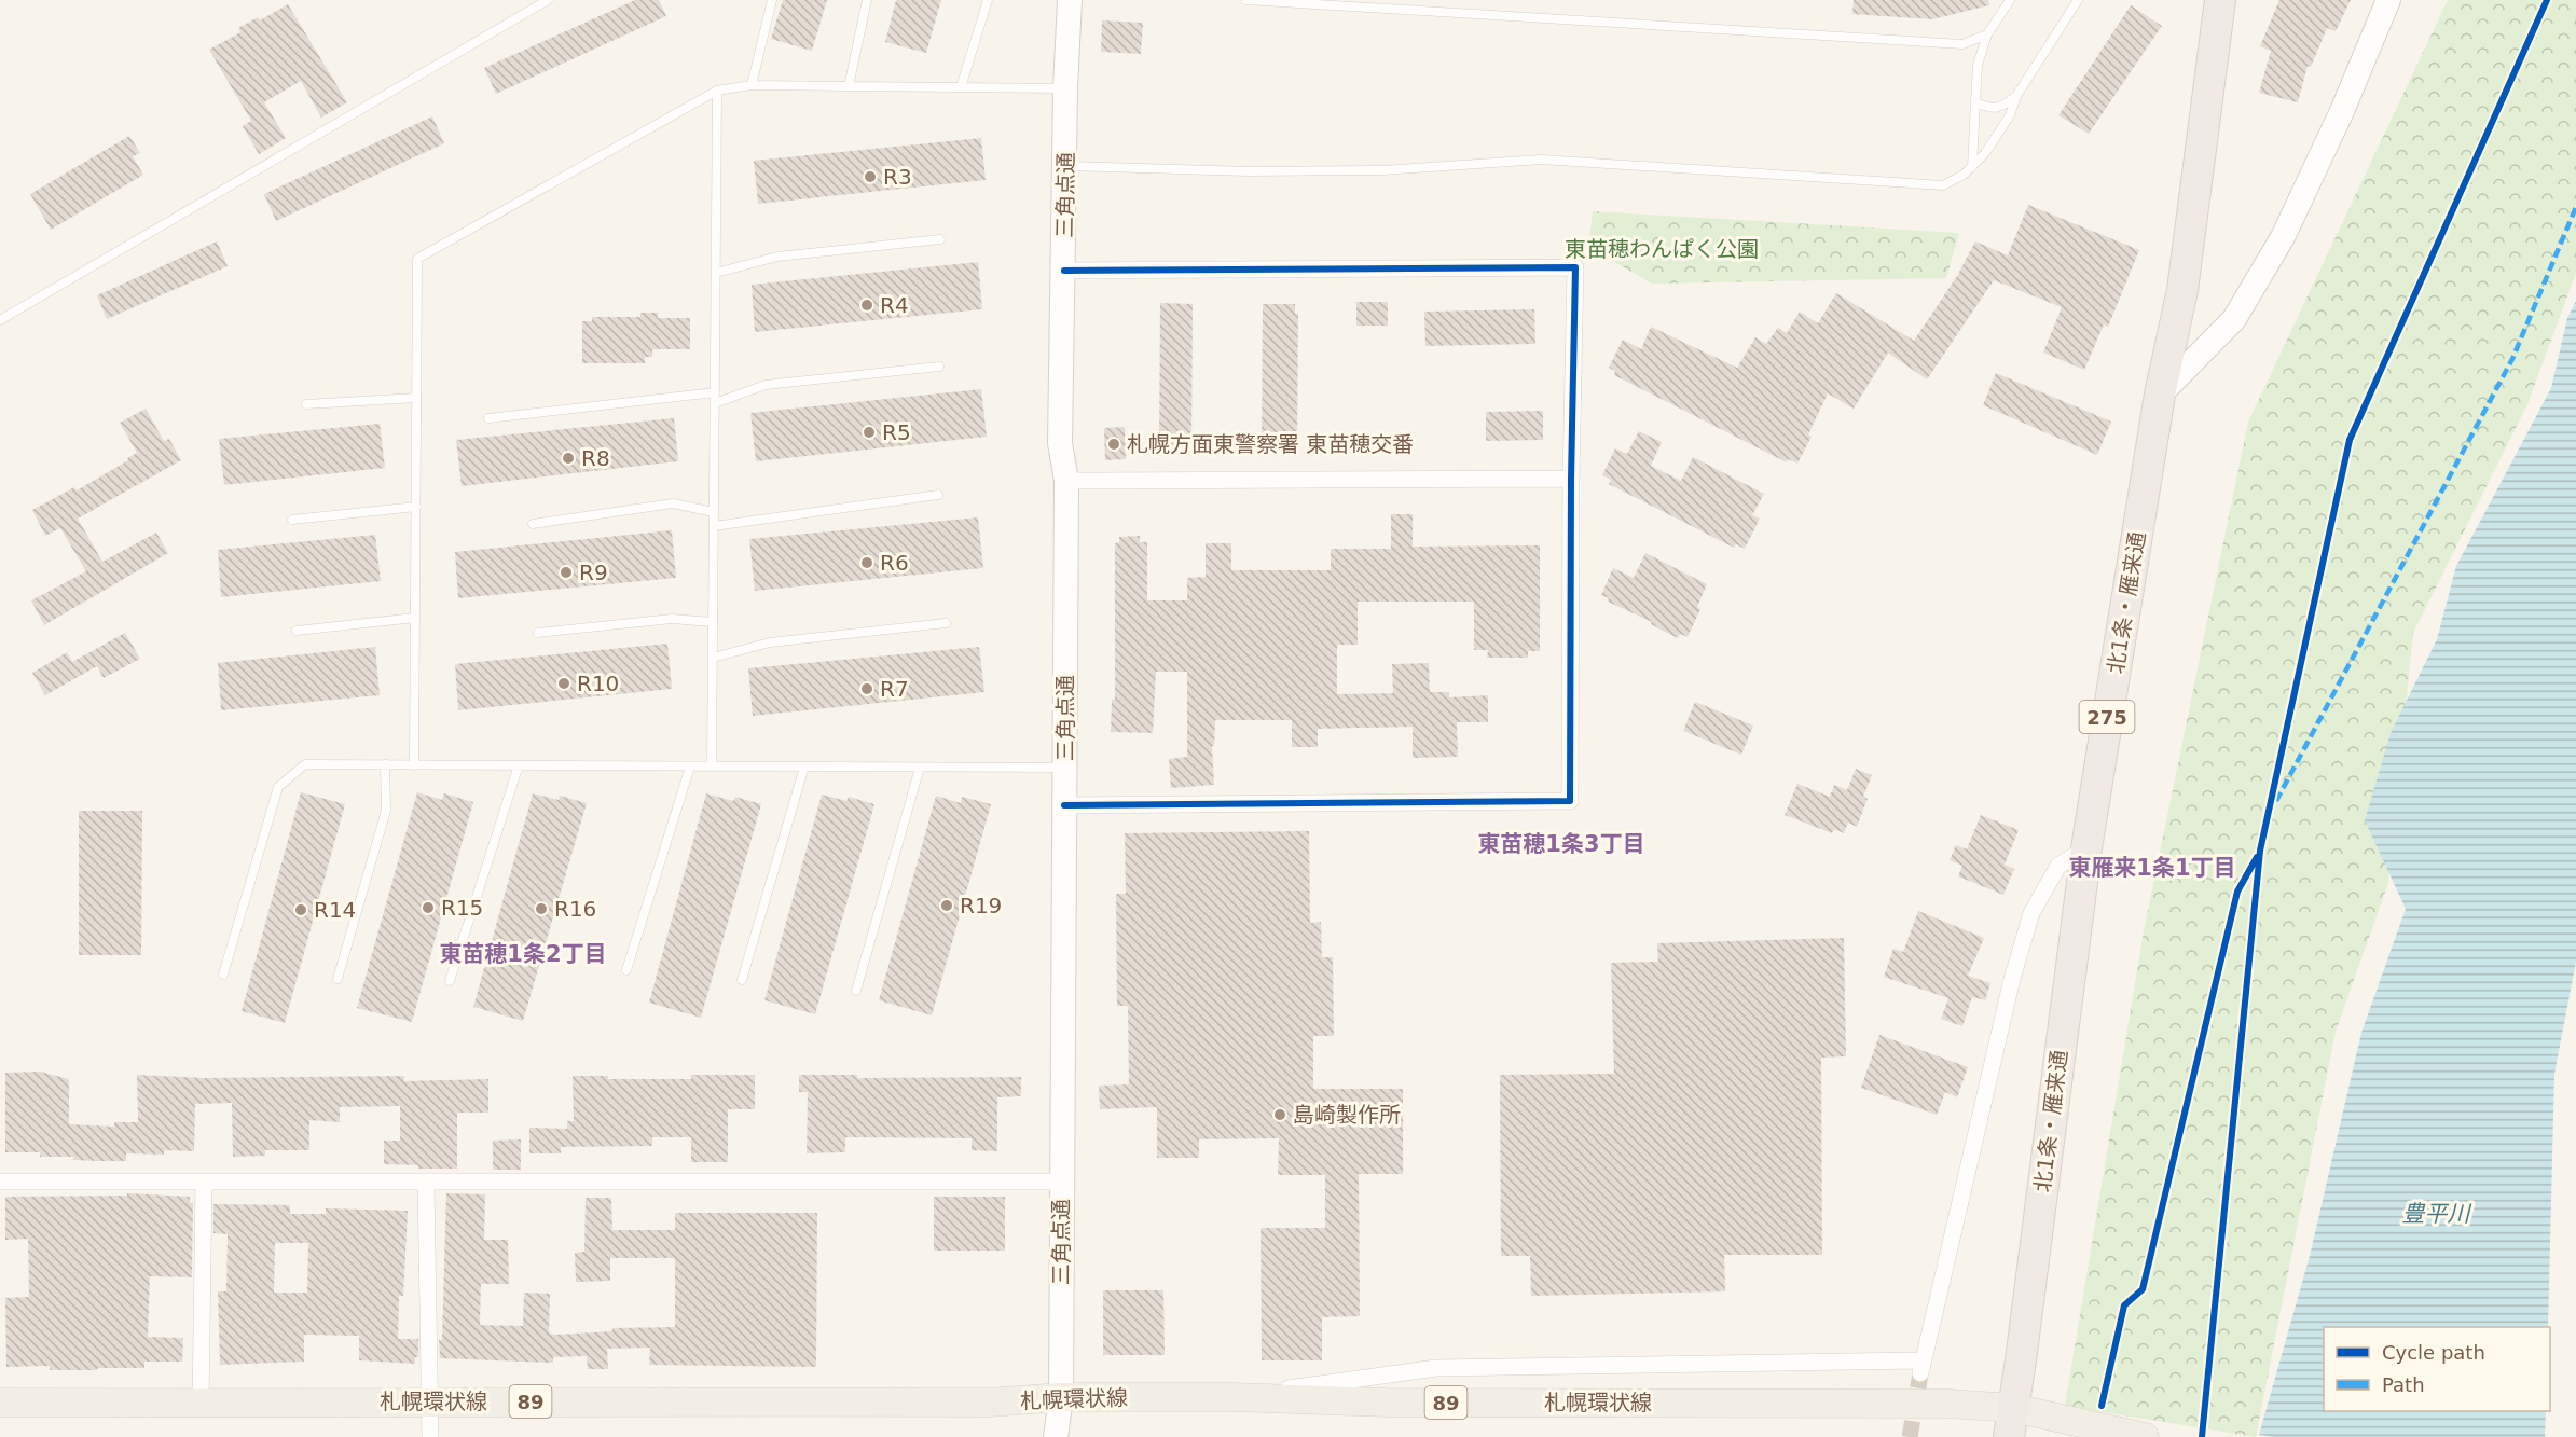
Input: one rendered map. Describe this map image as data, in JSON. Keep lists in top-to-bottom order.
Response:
{
  "streets": {
    "highway": ["北1条・雁来通", "275"],
    "main road": ["札幌環状線", "89"],
    "street": ["三角点通"]
  },
  "crossings": [
    ["三角点通", "札幌環状線"],
    ["北1条・雁来通", "札幌環状線"]
  ],
  "districts": ["東苗穂1条3丁目", "東雁来1条1丁目", "東苗穂1条2丁目"],
  "water": ["豊平川"],
  "parks": ["東苗穂わんぱく公園"],
  "places": [
    "R3",
    "R4",
    "R5",
    "札幌方面東警察署 東苗穂交番",
    "R8",
    "R6",
    "R9",
    "R10",
    "R7",
    "R19",
    "R15",
    "R16",
    "R14",
    "島崎製作所"
  ],
  "legend": ["Cycle path", "Path"]
}
